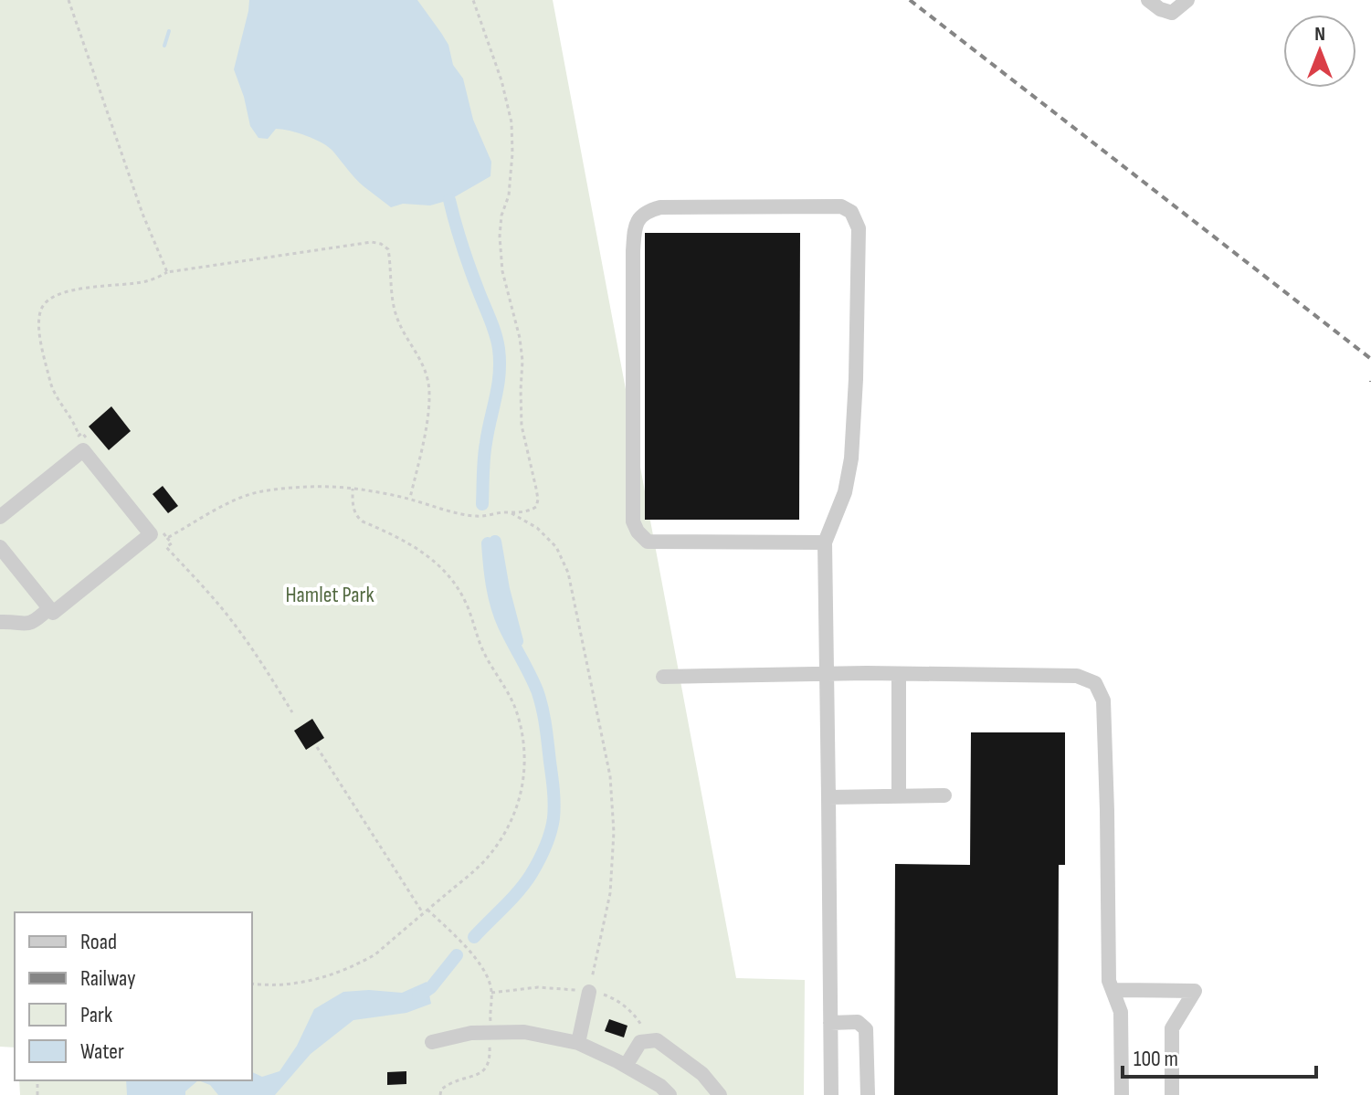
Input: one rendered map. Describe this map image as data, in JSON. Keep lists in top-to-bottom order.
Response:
{
  "parks": ["Hamlet Park"],
  "legend": [
    "Road",
    "Railway",
    "Park",
    "Water"
  ],
  "scale_bar": "100 m",
  "north": "top"
}
